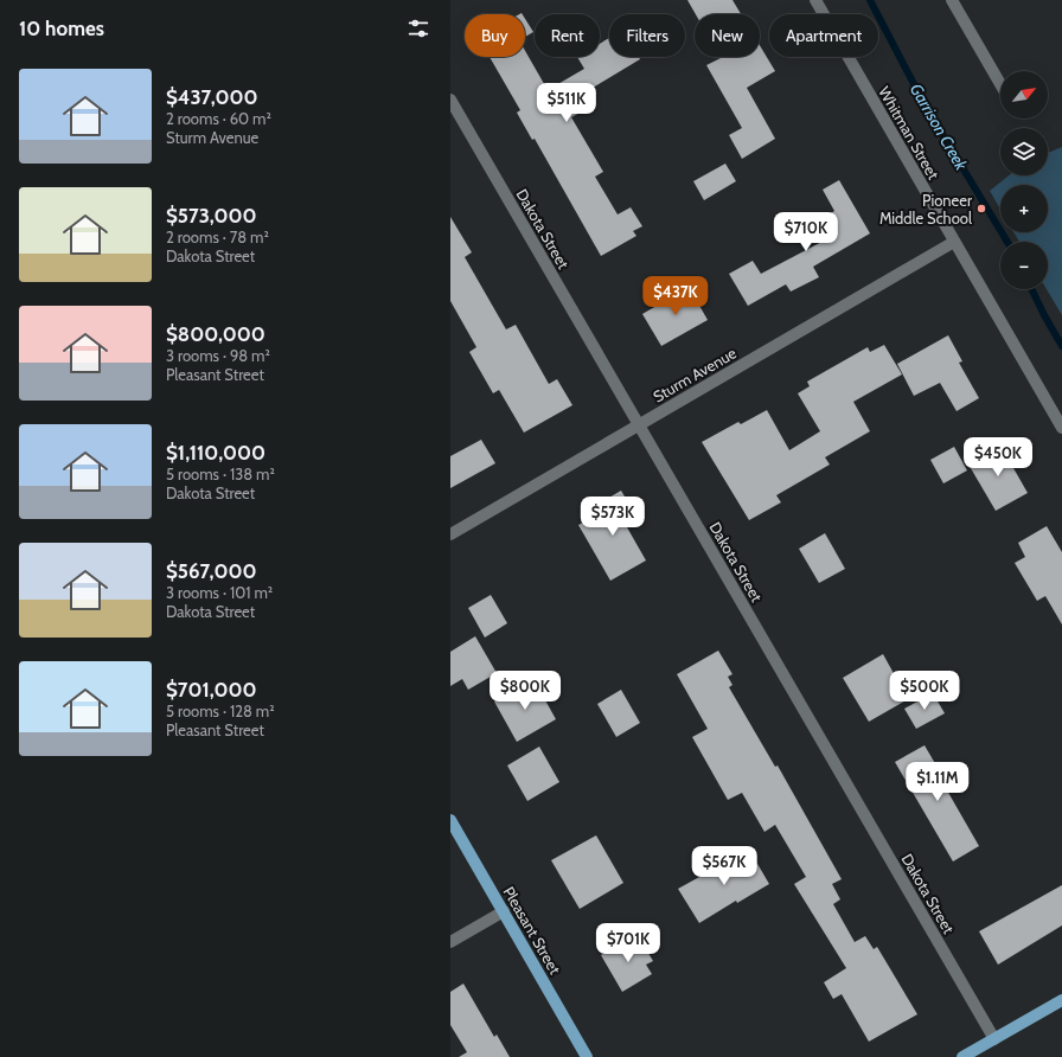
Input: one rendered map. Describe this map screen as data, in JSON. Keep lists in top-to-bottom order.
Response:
{
  "streets": {
    "main road": ["Pleasant Street"],
    "street": ["Whitman Street", "Dakota Street", "Sturm Avenue"]
  },
  "crossings": [
    ["Whitman Street", "Sturm Avenue"],
    ["Dakota Street", "Sturm Avenue"]
  ],
  "water": ["Garrison Creek"],
  "places": ["Pioneer Middle School"],
  "north": "top right",
  "page": {
    "heading": "10 homes",
    "chip": [
      "Buy",
      "Rent",
      "Filters",
      "New",
      "Apartment"
    ],
    "list": [
      {
        "name": "$437,000",
        "note": "2 rooms · 60 m² · Sturm Avenue"
      },
      {
        "name": "$573,000",
        "note": "2 rooms · 78 m² · Dakota Street"
      },
      {
        "name": "$800,000",
        "note": "3 rooms · 98 m² · Pleasant Street"
      },
      {
        "name": "$1,110,000",
        "note": "5 rooms · 138 m² · Dakota Street"
      },
      {
        "name": "$567,000",
        "note": "3 rooms · 101 m² · Dakota Street"
      },
      {
        "name": "$701,000",
        "note": "5 rooms · 128 m² · Pleasant Street"
      }
    ],
    "map_buttons": ["+", "−"],
    "price": [
      "$511K",
      "$710K",
      "$437K",
      "$450K",
      "$573K",
      "$800K",
      "$500K",
      "$1.11M",
      "$567K",
      "$701K"
    ]
  }
}
